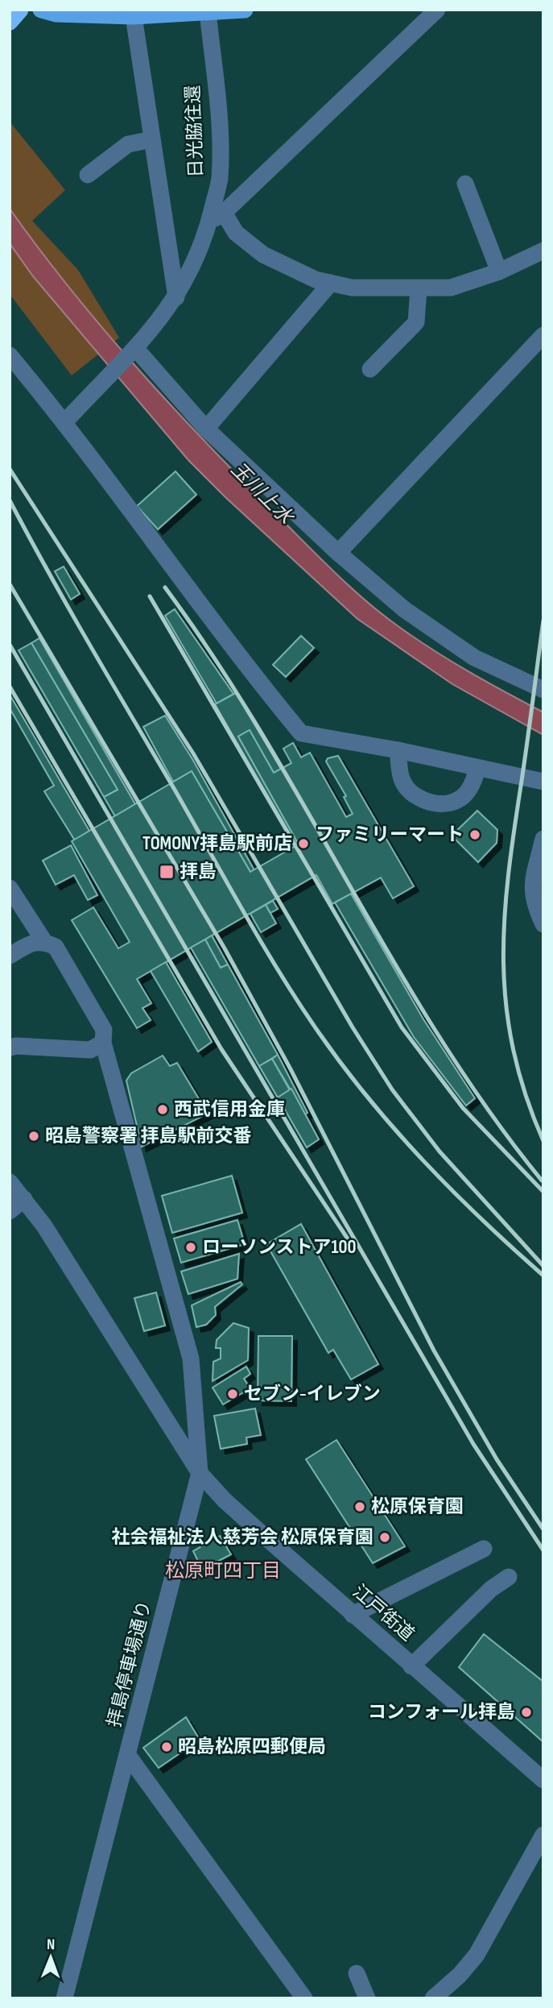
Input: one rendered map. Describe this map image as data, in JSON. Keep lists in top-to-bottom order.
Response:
{
  "streets": {
    "street": ["日光脇往還", "江戸街道", "拝島停車場通り"]
  },
  "crossings": [
    ["江戸街道", "拝島停車場通り"]
  ],
  "districts": ["松原町四丁目"],
  "water": ["玉川上水"],
  "places": {
    "other": [
      "ファミリーマート",
      "TOMONY拝島駅前店",
      "西武信用金庫",
      "昭島警察署 拝島駅前交番",
      "ローソンストア100",
      "セブン-イレブン",
      "松原保育園",
      "社会福祉法人慈芳会 松原保育園",
      "コンフォール拝島",
      "昭島松原四郵便局"
    ],
    "transit": ["拝島"]
  },
  "north": "top"
}
